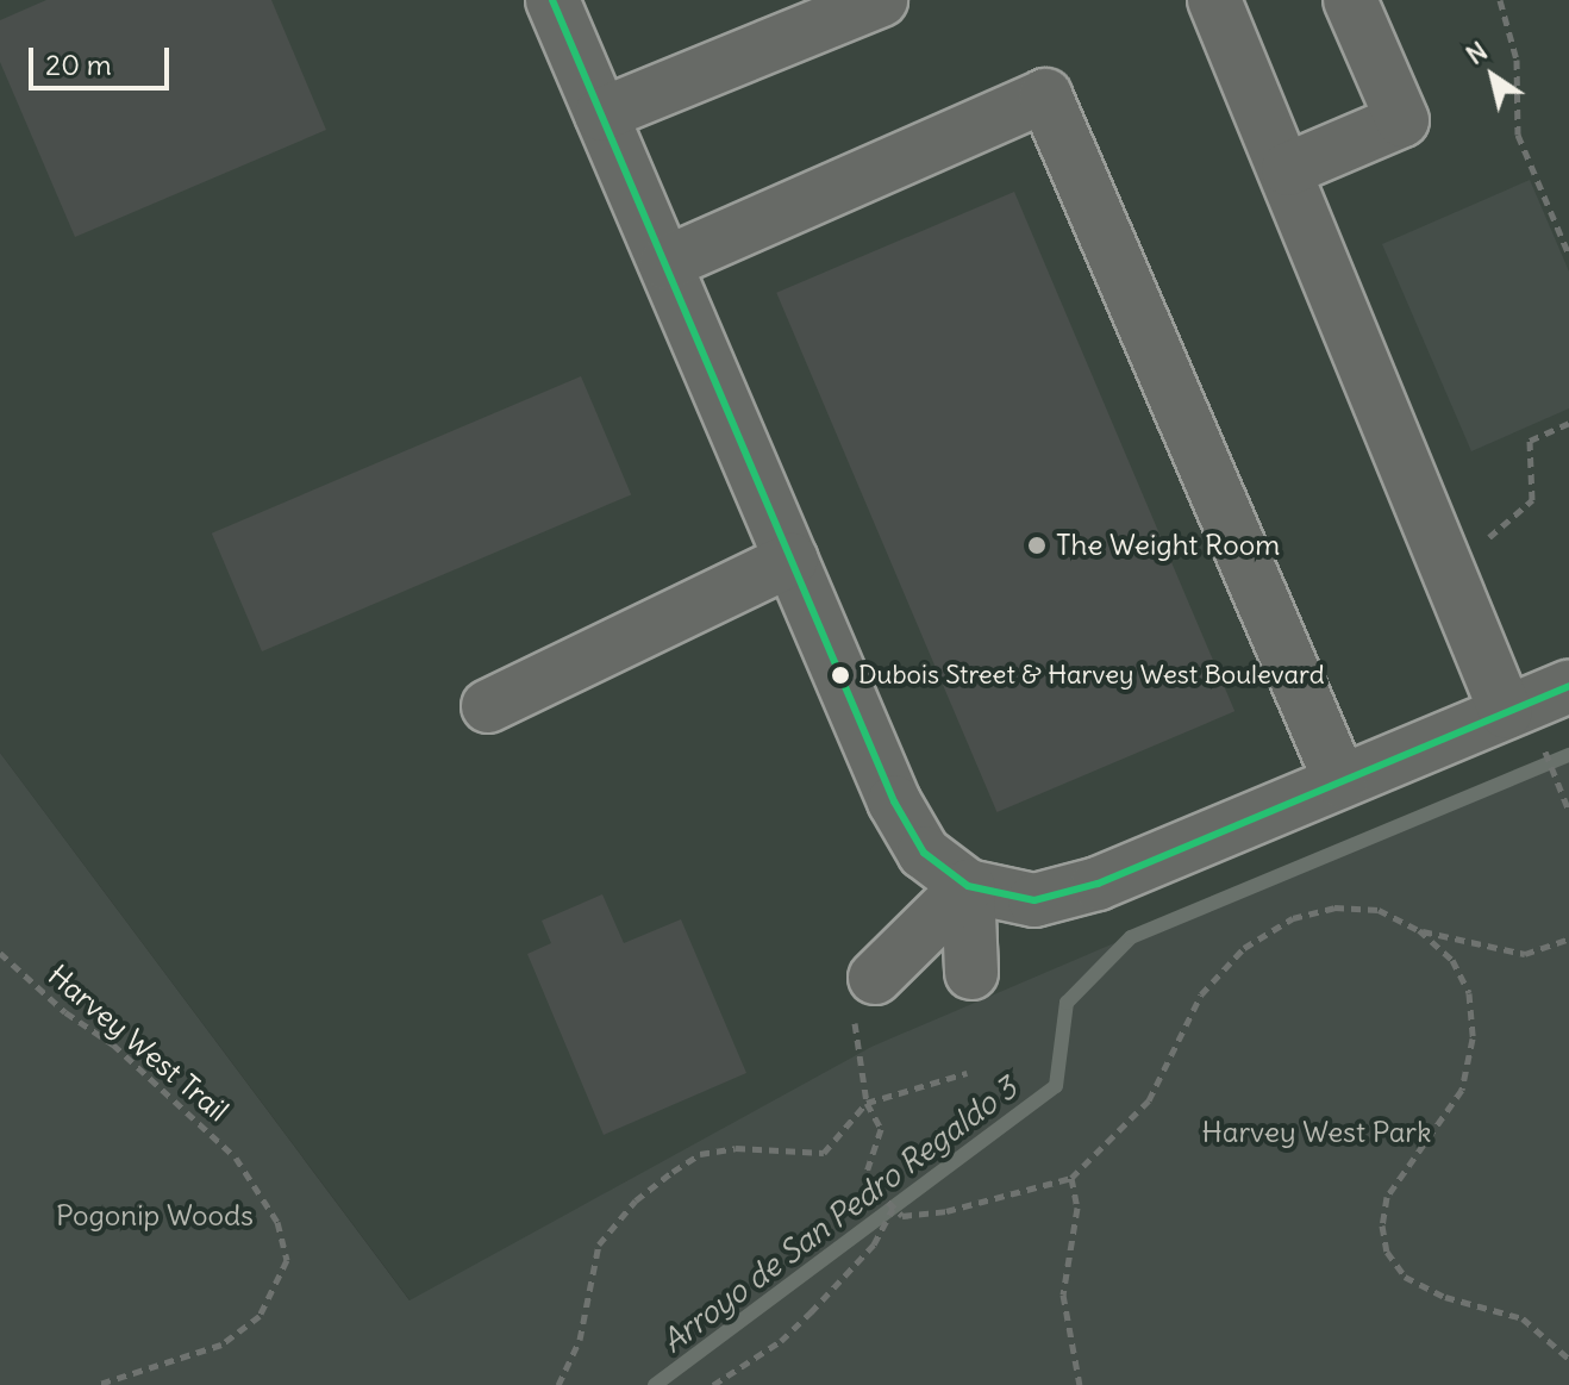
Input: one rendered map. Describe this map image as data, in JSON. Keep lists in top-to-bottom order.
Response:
{
  "streets": {
    "path": ["Harvey West Trail"]
  },
  "water": ["Arroyo de San Pedro Regaldo 3"],
  "parks": ["Harvey West Park", "Pogonip Woods"],
  "places": ["The Weight Room", "Dubois Street & Harvey West Boulevard"],
  "scale_bar": "20 m",
  "north": "top left"
}
